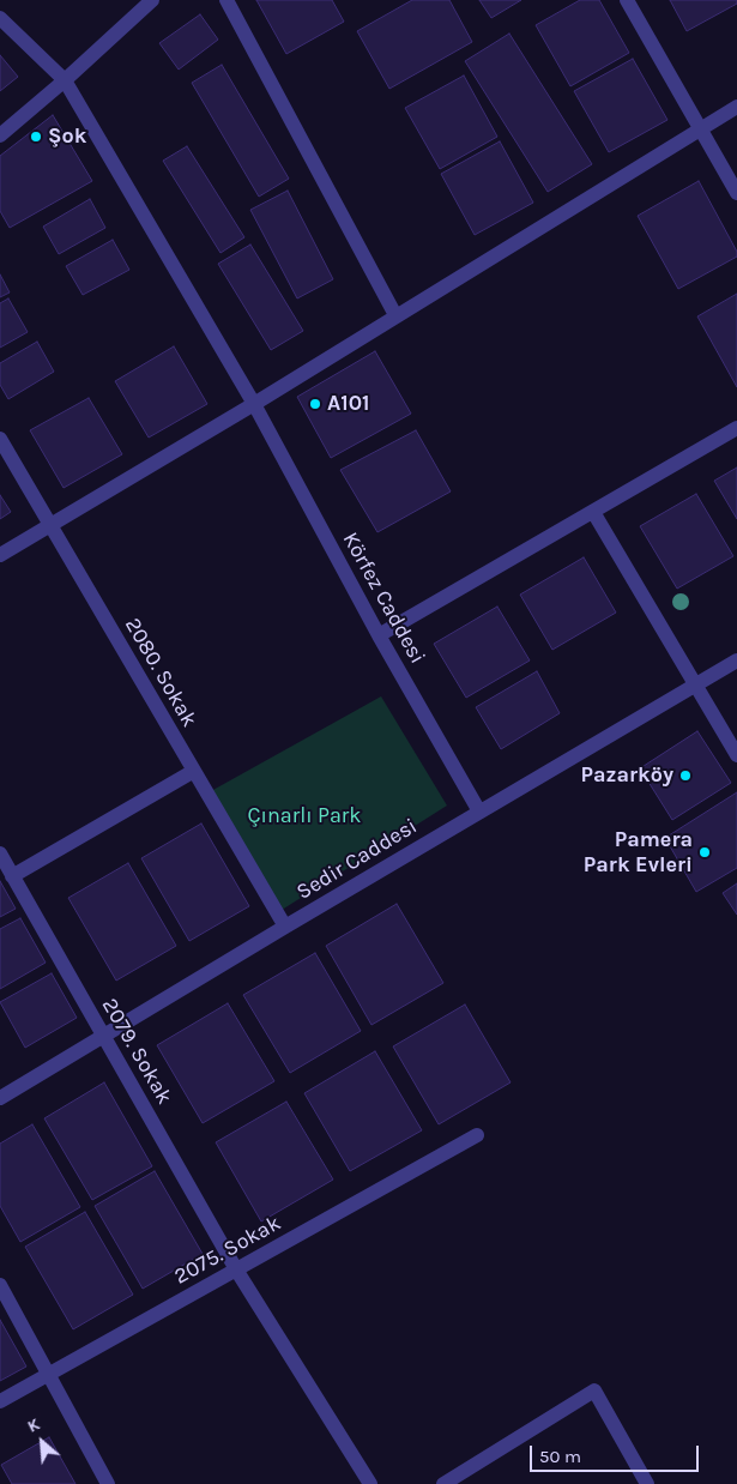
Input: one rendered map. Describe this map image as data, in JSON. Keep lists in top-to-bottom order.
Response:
{
  "streets": {
    "street": [
      "Körfez Caddesi",
      "2080. Sokak",
      "Sedir Caddesi",
      "2079. Sokak",
      "2075. Sokak"
    ]
  },
  "crossings": [
    ["Körfez Caddesi", "Sedir Caddesi"],
    ["2080. Sokak", "Sedir Caddesi"],
    ["Sedir Caddesi", "2079. Sokak"],
    ["2079. Sokak", "2075. Sokak"]
  ],
  "parks": ["Çınarlı Park"],
  "places": [
    "Şok",
    "A101",
    "Pazarköy",
    "Pamera Park Evleri"
  ],
  "scale_bar": "50 m",
  "north": "top left"
}
